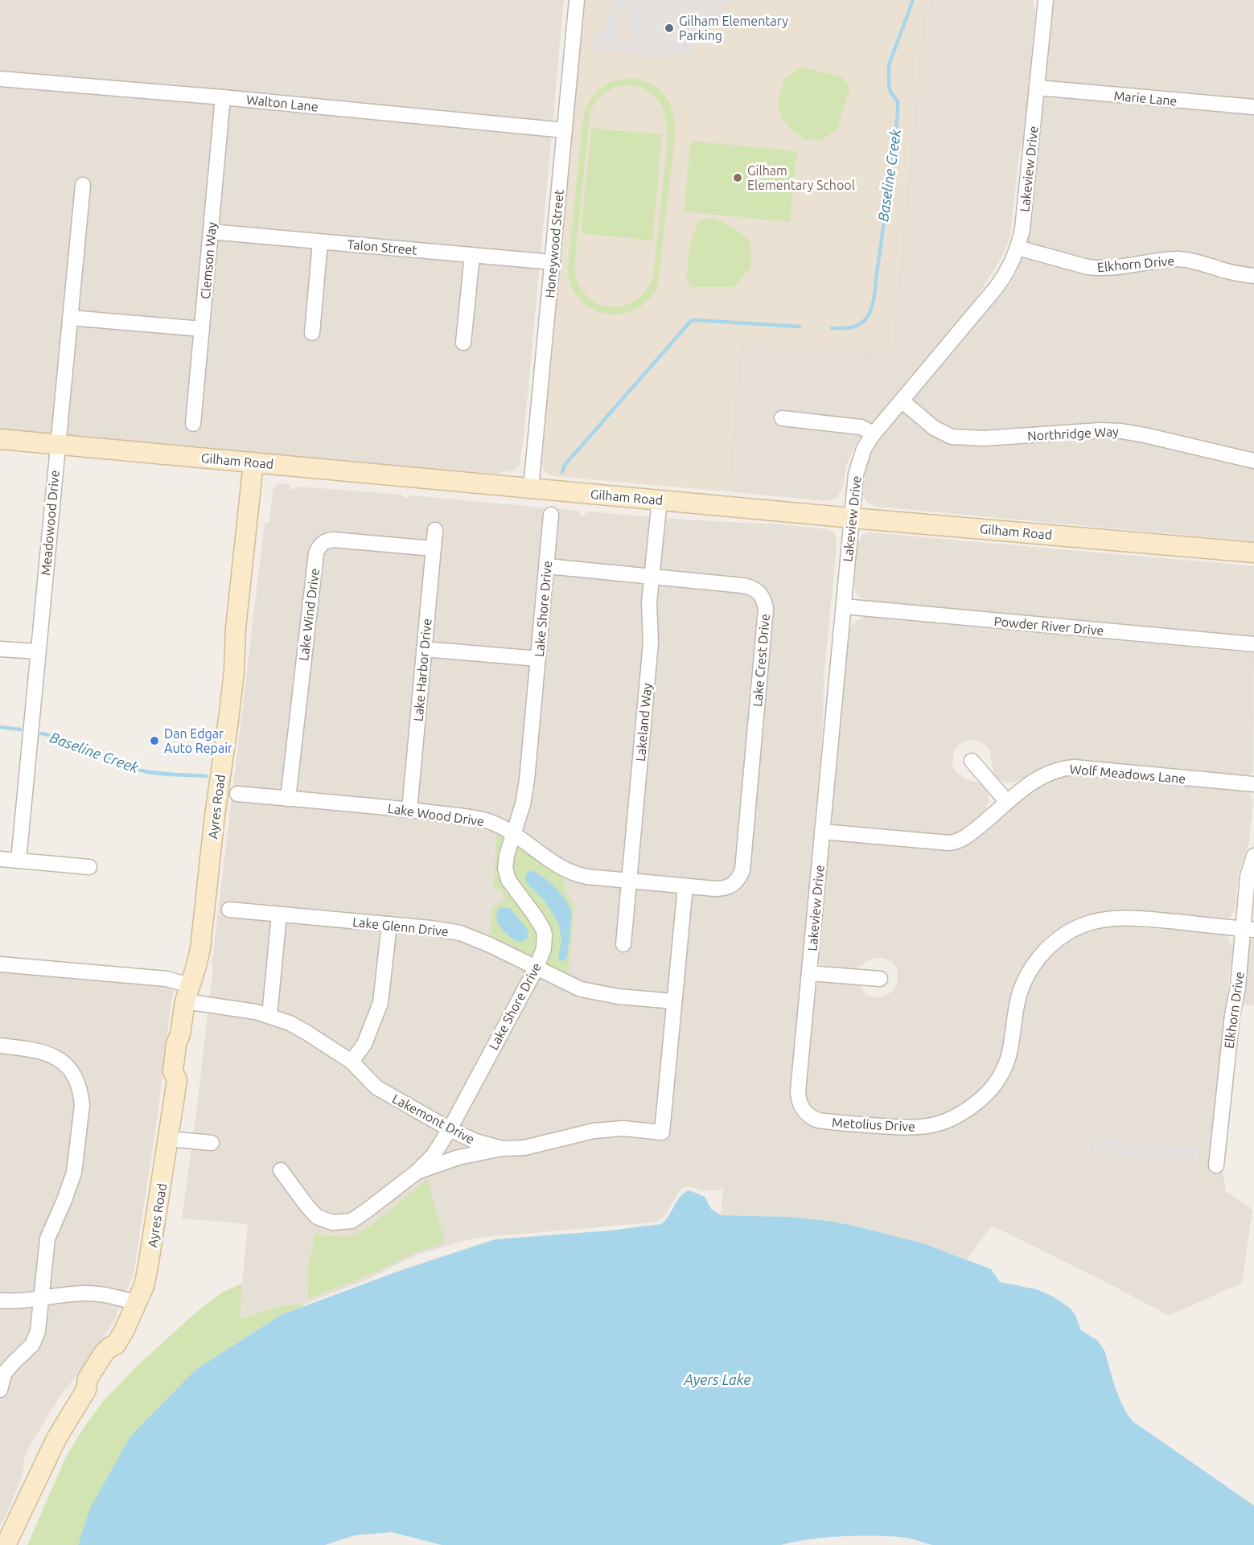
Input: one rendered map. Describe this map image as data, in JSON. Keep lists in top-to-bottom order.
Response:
{
  "streets": {
    "street": [
      "Marie Lane",
      "Walton Lane",
      "Lakeview Drive",
      "Honeywood Street",
      "Talon Street",
      "Clemson Way",
      "Elkhorn Drive",
      "Northridge Way",
      "Gilham Road",
      "Meadowood Drive",
      "Lake Shore Drive",
      "Lake Wind Drive",
      "Powder River Drive",
      "Lake Crest Drive",
      "Lake Harbor Drive",
      "Lakeland Way",
      "Wolf Meadows Lane",
      "Ayres Road",
      "Lake Wood Drive",
      "Lake Glenn Drive",
      "Lakemont Drive",
      "Metolius Drive"
    ]
  },
  "crossings": [
    ["Marie Lane", "Lakeview Drive"],
    ["Walton Lane", "Honeywood Street"],
    ["Walton Lane", "Clemson Way"],
    ["Lakeview Drive", "Elkhorn Drive"],
    ["Lakeview Drive", "Northridge Way"],
    ["Lakeview Drive", "Gilham Road"],
    ["Lakeview Drive", "Powder River Drive"],
    ["Lakeview Drive", "Wolf Meadows Lane"],
    ["Lakeview Drive", "Metolius Drive"],
    ["Honeywood Street", "Talon Street"],
    ["Honeywood Street", "Gilham Road"],
    ["Talon Street", "Clemson Way"],
    ["Elkhorn Drive", "Metolius Drive"],
    ["Gilham Road", "Meadowood Drive"],
    ["Gilham Road", "Lakeland Way"],
    ["Gilham Road", "Ayres Road"],
    ["Lake Shore Drive", "Lake Crest Drive"],
    ["Lake Shore Drive", "Lake Wood Drive"],
    ["Lake Shore Drive", "Lake Glenn Drive"],
    ["Lake Shore Drive", "Lakemont Drive"],
    ["Lake Wind Drive", "Lake Harbor Drive"],
    ["Lake Wind Drive", "Lake Wood Drive"],
    ["Lake Crest Drive", "Lakeland Way"],
    ["Lake Crest Drive", "Lake Wood Drive"],
    ["Lake Harbor Drive", "Lake Wood Drive"],
    ["Lakeland Way", "Lake Wood Drive"],
    ["Ayres Road", "Lakemont Drive"],
    ["Lake Wood Drive", "Lakemont Drive"],
    ["Lake Glenn Drive", "Lakemont Drive"]
  ],
  "water": ["Baseline Creek", "Ayers Lake"],
  "places": ["Gilham Elementary Parking", "Gilham Elementary School", "Dan Edgar Auto Repair"]
}
